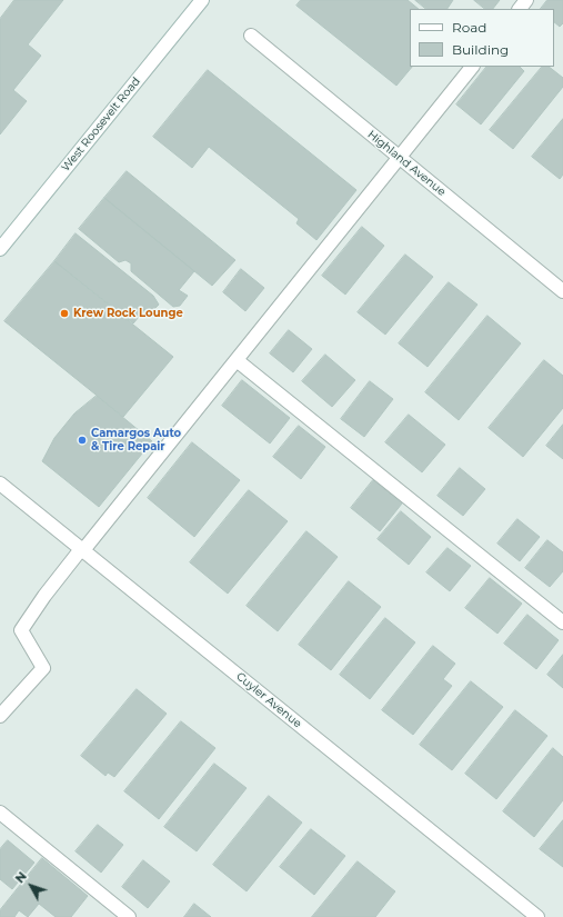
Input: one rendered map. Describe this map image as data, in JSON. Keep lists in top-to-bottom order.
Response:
{
  "streets": {
    "street": ["West Roosevelt Road", "Highland Avenue", "Cuyler Avenue"]
  },
  "places": ["Krew Rock Lounge", "Camargos Auto & Tire Repair"],
  "legend": ["Road", "Building"],
  "north": "top left"
}
